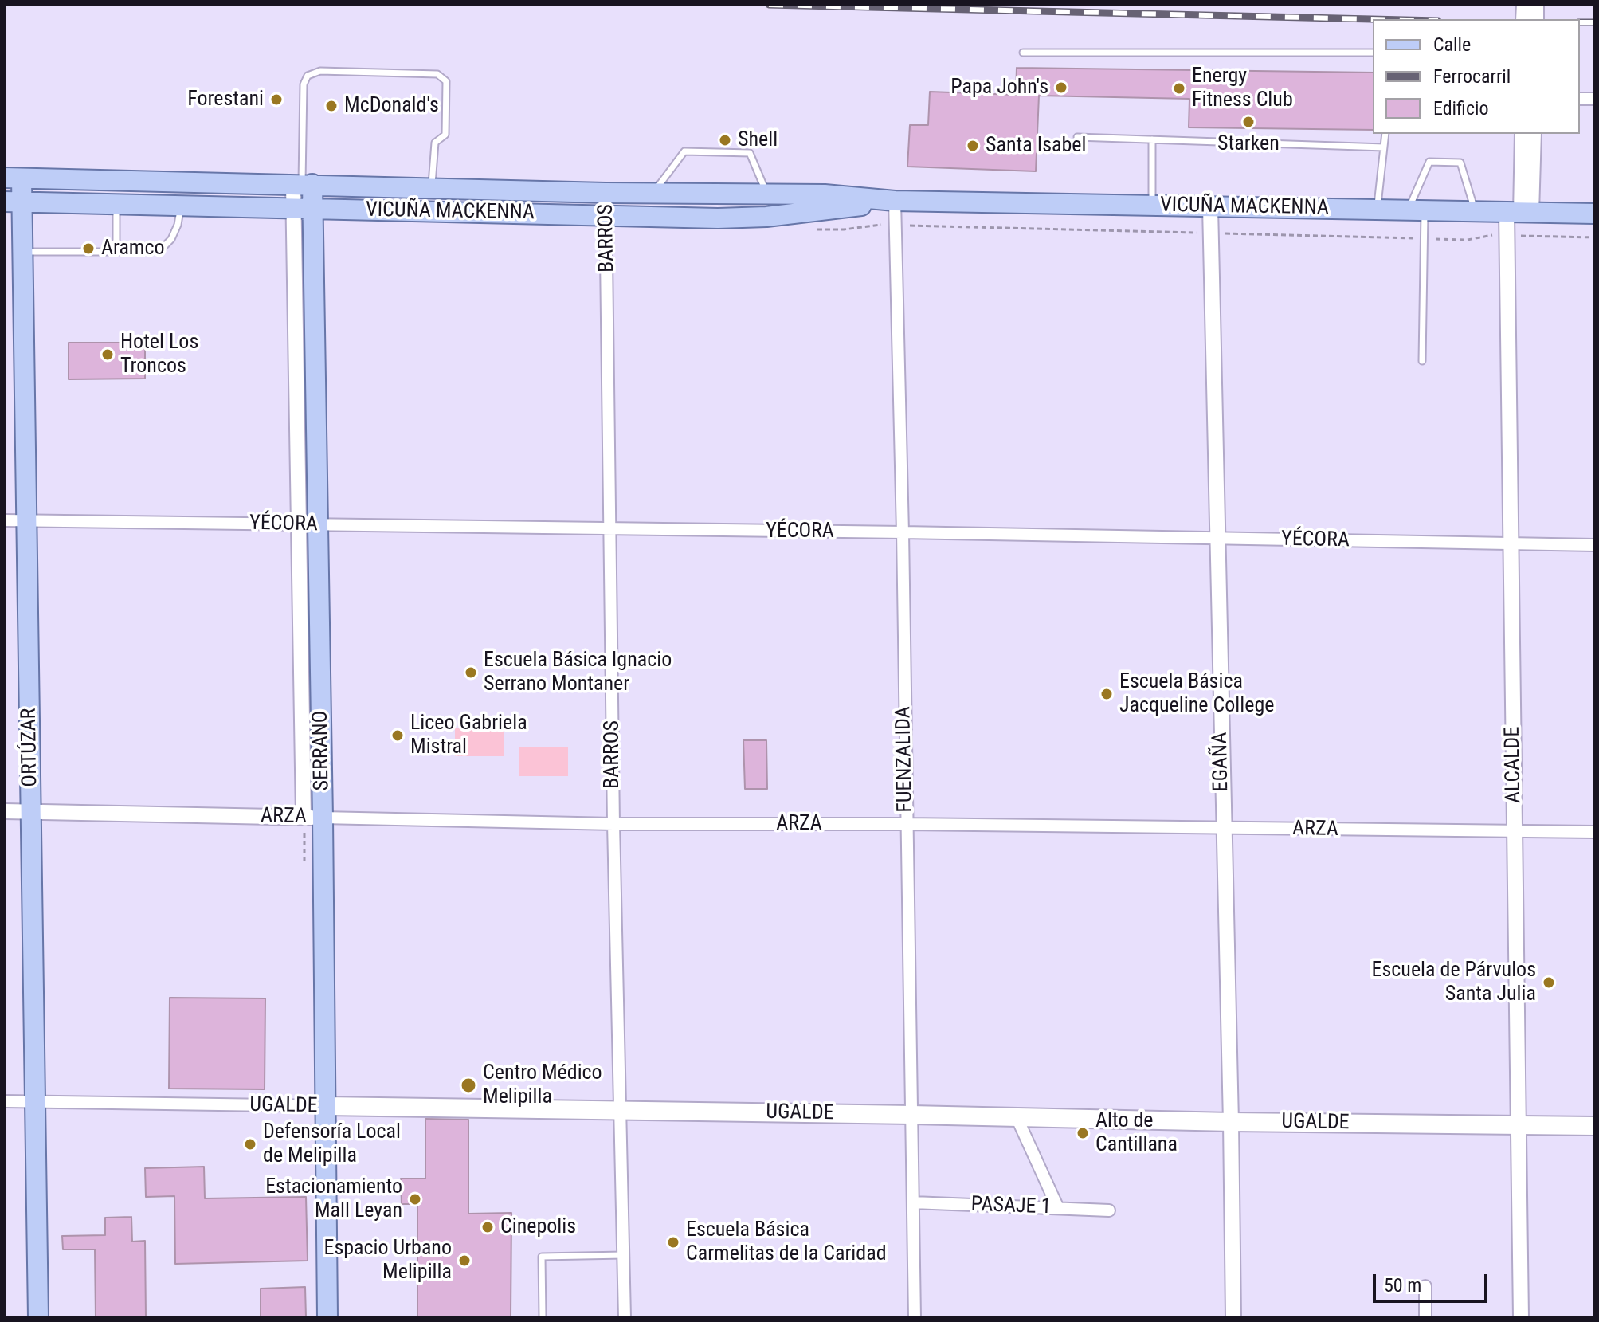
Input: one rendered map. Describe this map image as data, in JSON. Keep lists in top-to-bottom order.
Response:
{
  "streets": {
    "main road": [
      "VICUÑA MACKENNA",
      "ORTÚZAR",
      "SERRANO",
      "UGALDE"
    ],
    "street": [
      "BARROS",
      "YÉCORA",
      "FUENZALIDA",
      "EGAÑA",
      "ALCALDE",
      "ARZA",
      "PASAJE 1"
    ]
  },
  "crossings": [
    ["VICUÑA MACKENNA", "BARROS"],
    ["VICUÑA MACKENNA", "ORTÚZAR"],
    ["VICUÑA MACKENNA", "SERRANO"],
    ["VICUÑA MACKENNA", "FUENZALIDA"],
    ["VICUÑA MACKENNA", "EGAÑA"],
    ["VICUÑA MACKENNA", "ALCALDE"],
    ["BARROS", "YÉCORA"],
    ["BARROS", "ARZA"],
    ["BARROS", "UGALDE"],
    ["YÉCORA", "ORTÚZAR"],
    ["YÉCORA", "SERRANO"],
    ["YÉCORA", "FUENZALIDA"],
    ["YÉCORA", "EGAÑA"],
    ["YÉCORA", "ALCALDE"],
    ["ORTÚZAR", "ARZA"],
    ["ORTÚZAR", "UGALDE"],
    ["SERRANO", "ARZA"],
    ["SERRANO", "UGALDE"],
    ["FUENZALIDA", "ARZA"],
    ["FUENZALIDA", "UGALDE"],
    ["FUENZALIDA", "PASAJE 1"],
    ["EGAÑA", "ARZA"],
    ["EGAÑA", "UGALDE"],
    ["ALCALDE", "ARZA"],
    ["ALCALDE", "UGALDE"]
  ],
  "places": [
    "Papa John's",
    "Energy Fitness Club",
    "Forestani",
    "McDonald's",
    "Starken",
    "Shell",
    "Santa Isabel",
    "Aramco",
    "Hotel Los Troncos",
    "Escuela Básica Ignacio Serrano Montaner",
    "Escuela Básica Jacqueline College",
    "Liceo Gabriela Mistral",
    "Escuela de Párvulos Santa Julia",
    "Centro Médico Melipilla",
    "Alto de Cantillana",
    "Defensoría Local de Melipilla",
    "Estacionamiento Mall Leyan",
    "Cinepolis",
    "Escuela Básica Carmelitas de la Caridad",
    "Espacio Urbano Melipilla"
  ],
  "legend": ["Calle", "Ferrocarril", "Edificio"],
  "scale_bar": "50 m"
}
